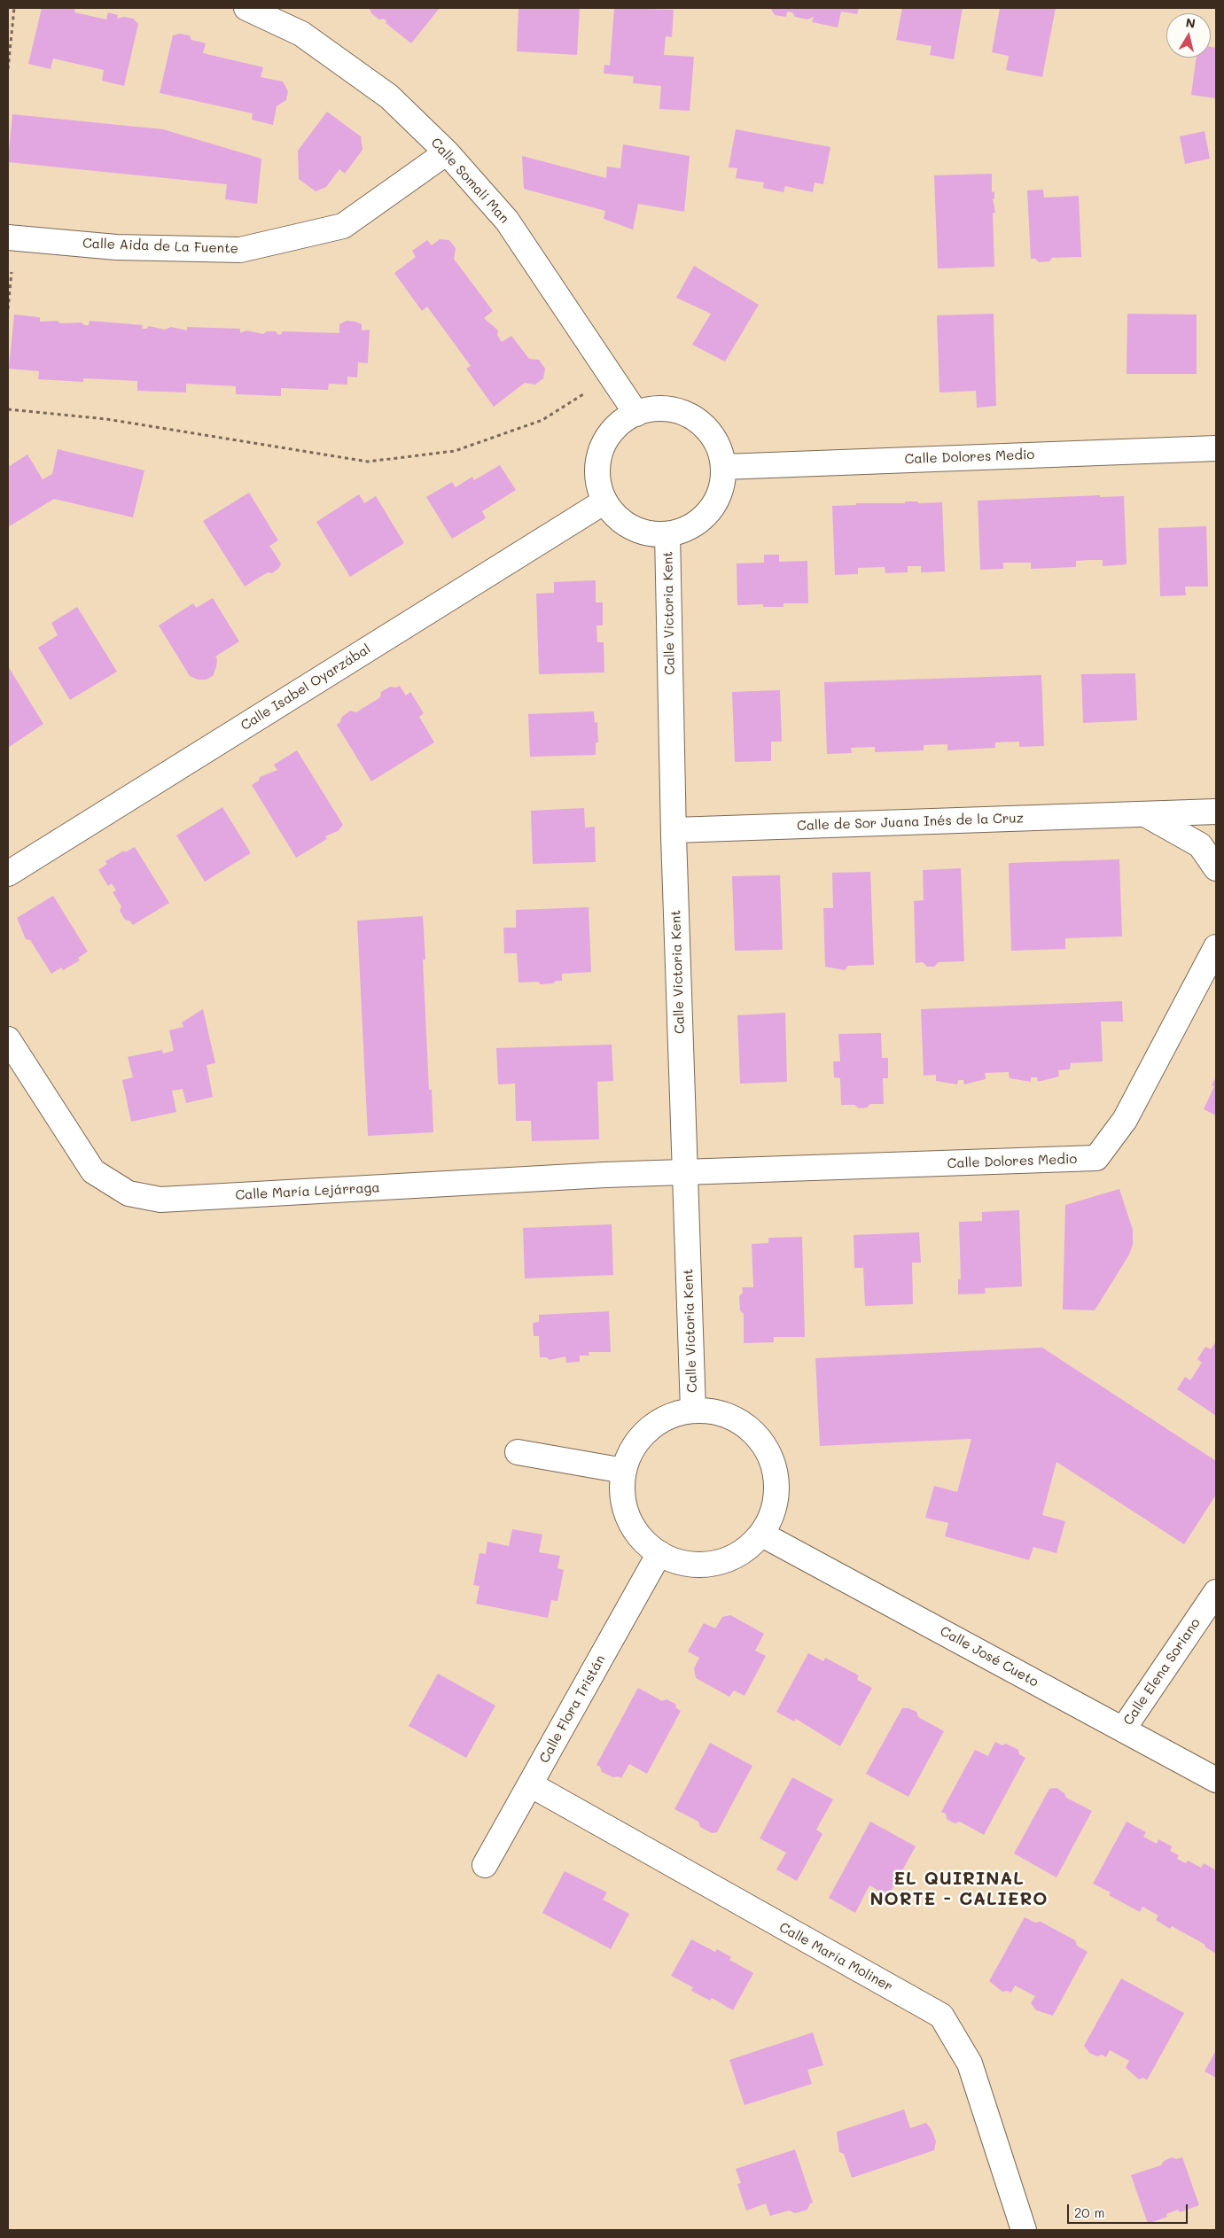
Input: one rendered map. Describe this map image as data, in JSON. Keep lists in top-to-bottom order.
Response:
{
  "streets": {
    "street": [
      "Calle Somali Man",
      "Calle Aida de La Fuente",
      "Calle Dolores Medio",
      "Calle Victoria Kent",
      "Calle Isabel Oyarzábal",
      "Calle de Sor Juana Inés de la Cruz",
      "Calle María Lejárraga",
      "Calle José Cueto",
      "Calle Elena Soriano",
      "Calle Flora Tristán",
      "Calle María Moliner"
    ]
  },
  "crossings": [
    ["Calle Somali Man", "Calle Aida de La Fuente"],
    ["Calle Somali Man", "Calle Dolores Medio"],
    ["Calle Somali Man", "Calle Victoria Kent"],
    ["Calle Somali Man", "Calle Isabel Oyarzábal"],
    ["Calle Dolores Medio", "Calle Victoria Kent"],
    ["Calle Dolores Medio", "Calle Isabel Oyarzábal"],
    ["Calle Dolores Medio", "Calle María Lejárraga"],
    ["Calle Victoria Kent", "Calle Isabel Oyarzábal"],
    ["Calle Victoria Kent", "Calle de Sor Juana Inés de la Cruz"],
    ["Calle Victoria Kent", "Calle María Lejárraga"],
    ["Calle Victoria Kent", "Calle José Cueto"],
    ["Calle Victoria Kent", "Calle Flora Tristán"],
    ["Calle José Cueto", "Calle Elena Soriano"],
    ["Calle José Cueto", "Calle Flora Tristán"],
    ["Calle Flora Tristán", "Calle María Moliner"]
  ],
  "districts": ["EL QUIRINAL NORTE - CALIERO"],
  "scale_bar": "20 m",
  "north": "top"
}
